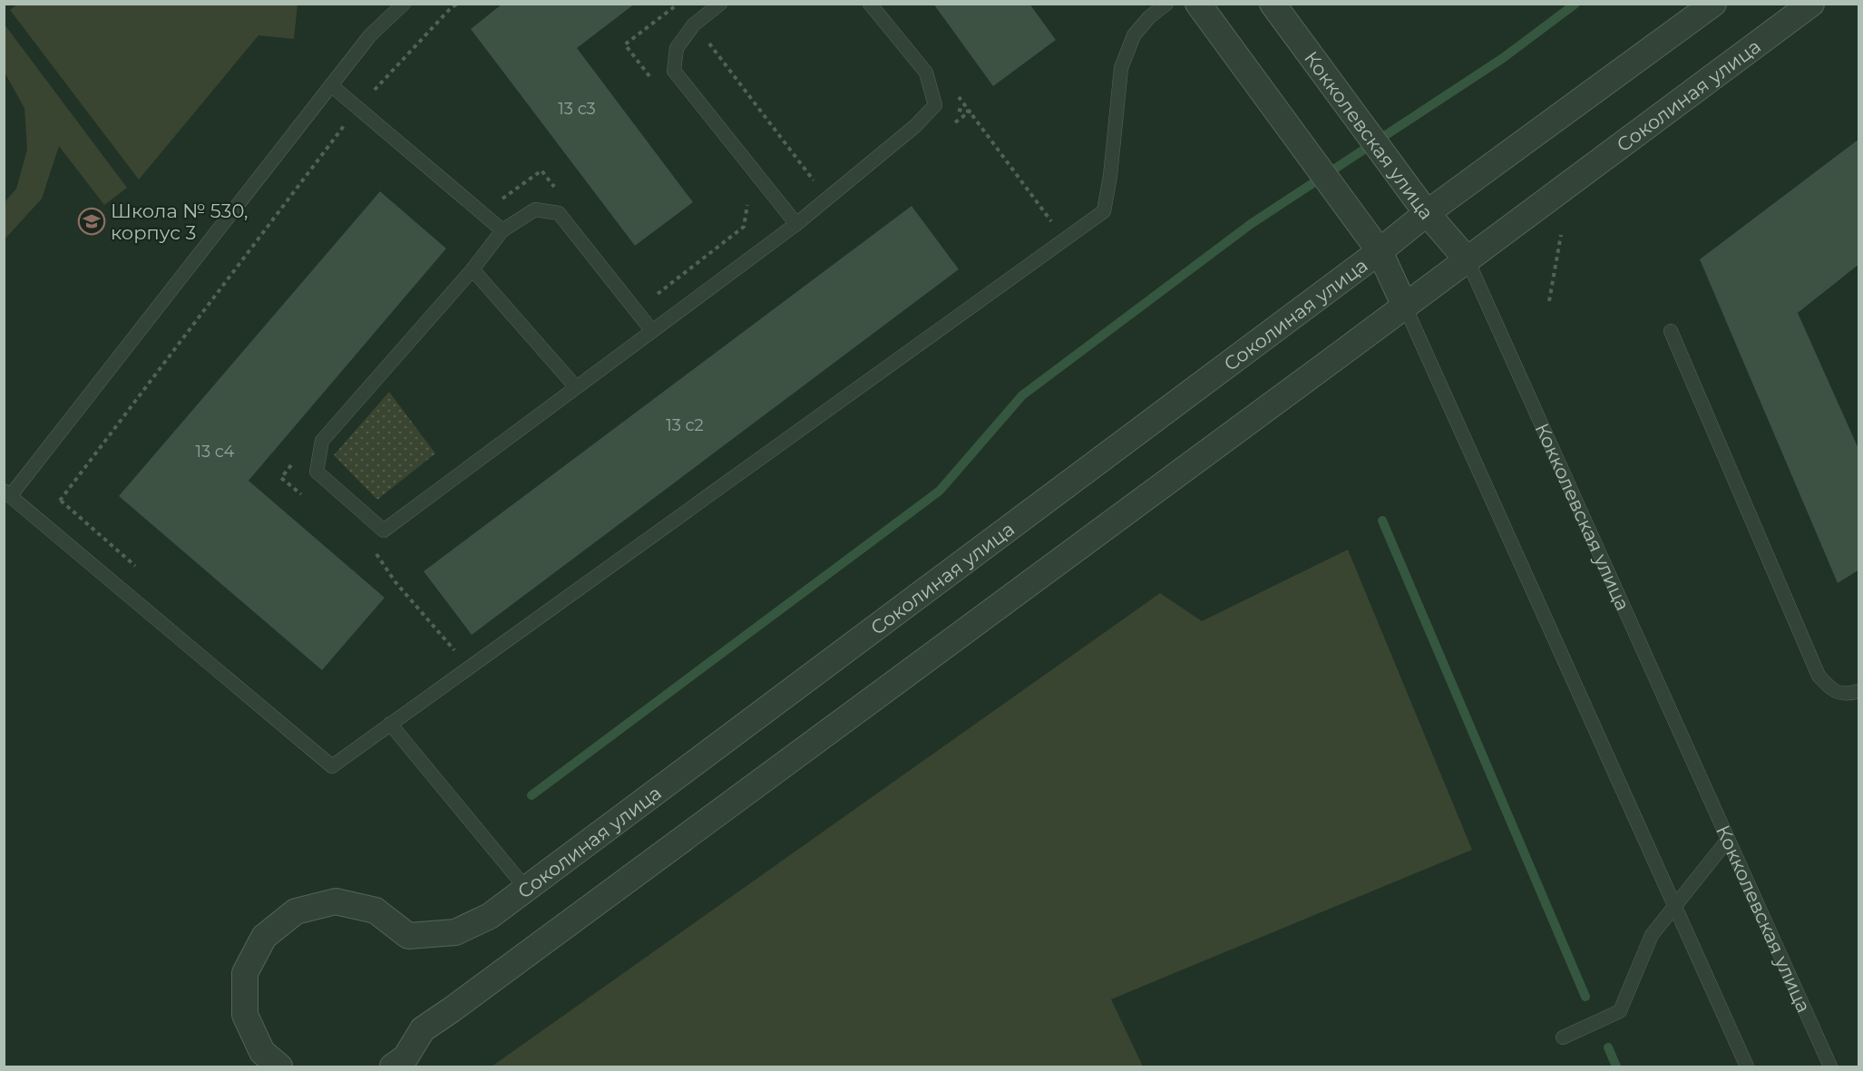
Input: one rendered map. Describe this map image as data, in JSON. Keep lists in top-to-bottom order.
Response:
{
  "streets": {
    "street": ["Соколиная улица", "Кокколевская улица"]
  },
  "crossings": [
    ["Соколиная улица", "Кокколевская улица"]
  ],
  "places": {
    "school or university": ["Школа № 530, корпус 3"]
  },
  "house_numbers": ["13 с3", "13 с2", "13 с4"]
}
